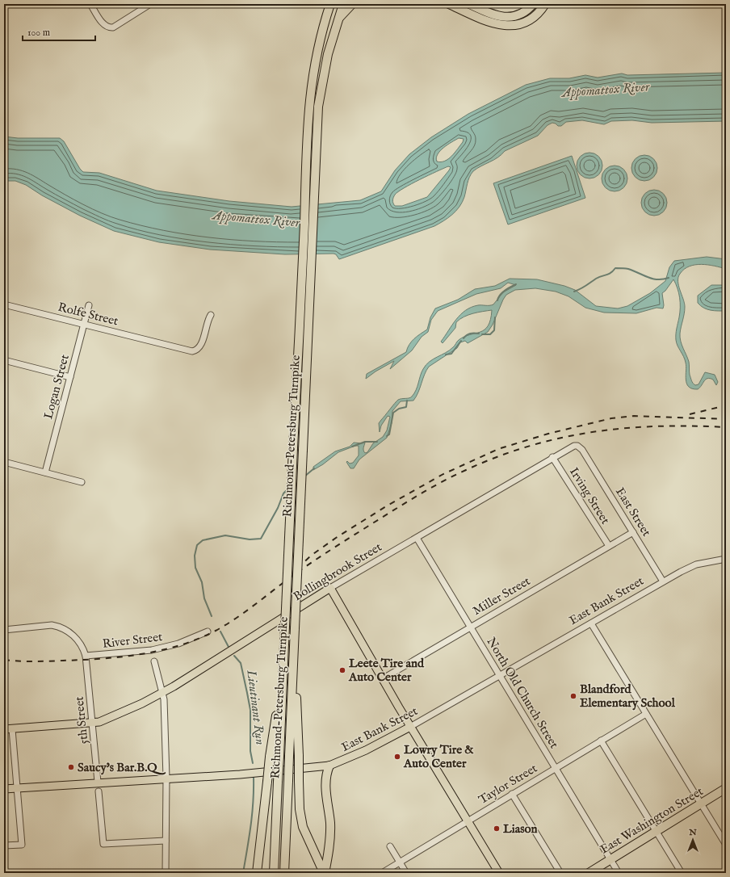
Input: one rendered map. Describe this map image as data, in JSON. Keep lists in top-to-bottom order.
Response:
{
  "streets": {
    "highway": ["Richmond-Petersburg Turnpike", "East Washington Street"],
    "main road": ["Bollingbrook Street", "East Bank Street"],
    "street": [
      "Rolfe Street",
      "Logan Street",
      "Irving Street",
      "East Street",
      "Miller Street",
      "River Street",
      "North Old Church Street",
      "5th Street",
      "Taylor Street"
    ]
  },
  "crossings": [
    ["Rolfe Street", "Logan Street"],
    ["Irving Street", "Bollingbrook Street"],
    ["Irving Street", "Miller Street"],
    ["East Street", "Bollingbrook Street"],
    ["East Street", "Miller Street"],
    ["East Street", "East Bank Street"],
    ["Bollingbrook Street", "North Old Church Street"],
    ["Bollingbrook Street", "5th Street"],
    ["Miller Street", "North Old Church Street"],
    ["East Bank Street", "North Old Church Street"],
    ["East Bank Street", "5th Street"],
    ["River Street", "5th Street"],
    ["North Old Church Street", "Taylor Street"],
    ["North Old Church Street", "East Washington Street"]
  ],
  "water": ["Appomattox River", "Lieutinant Run"],
  "places": [
    "Leete Tire and Auto Center",
    "Blandford Elementary School",
    "Lowry Tire & Auto Center",
    "Saucy's Bar.B.Q",
    "Liason"
  ],
  "scale_bar": "100 m",
  "north": "top"
}
